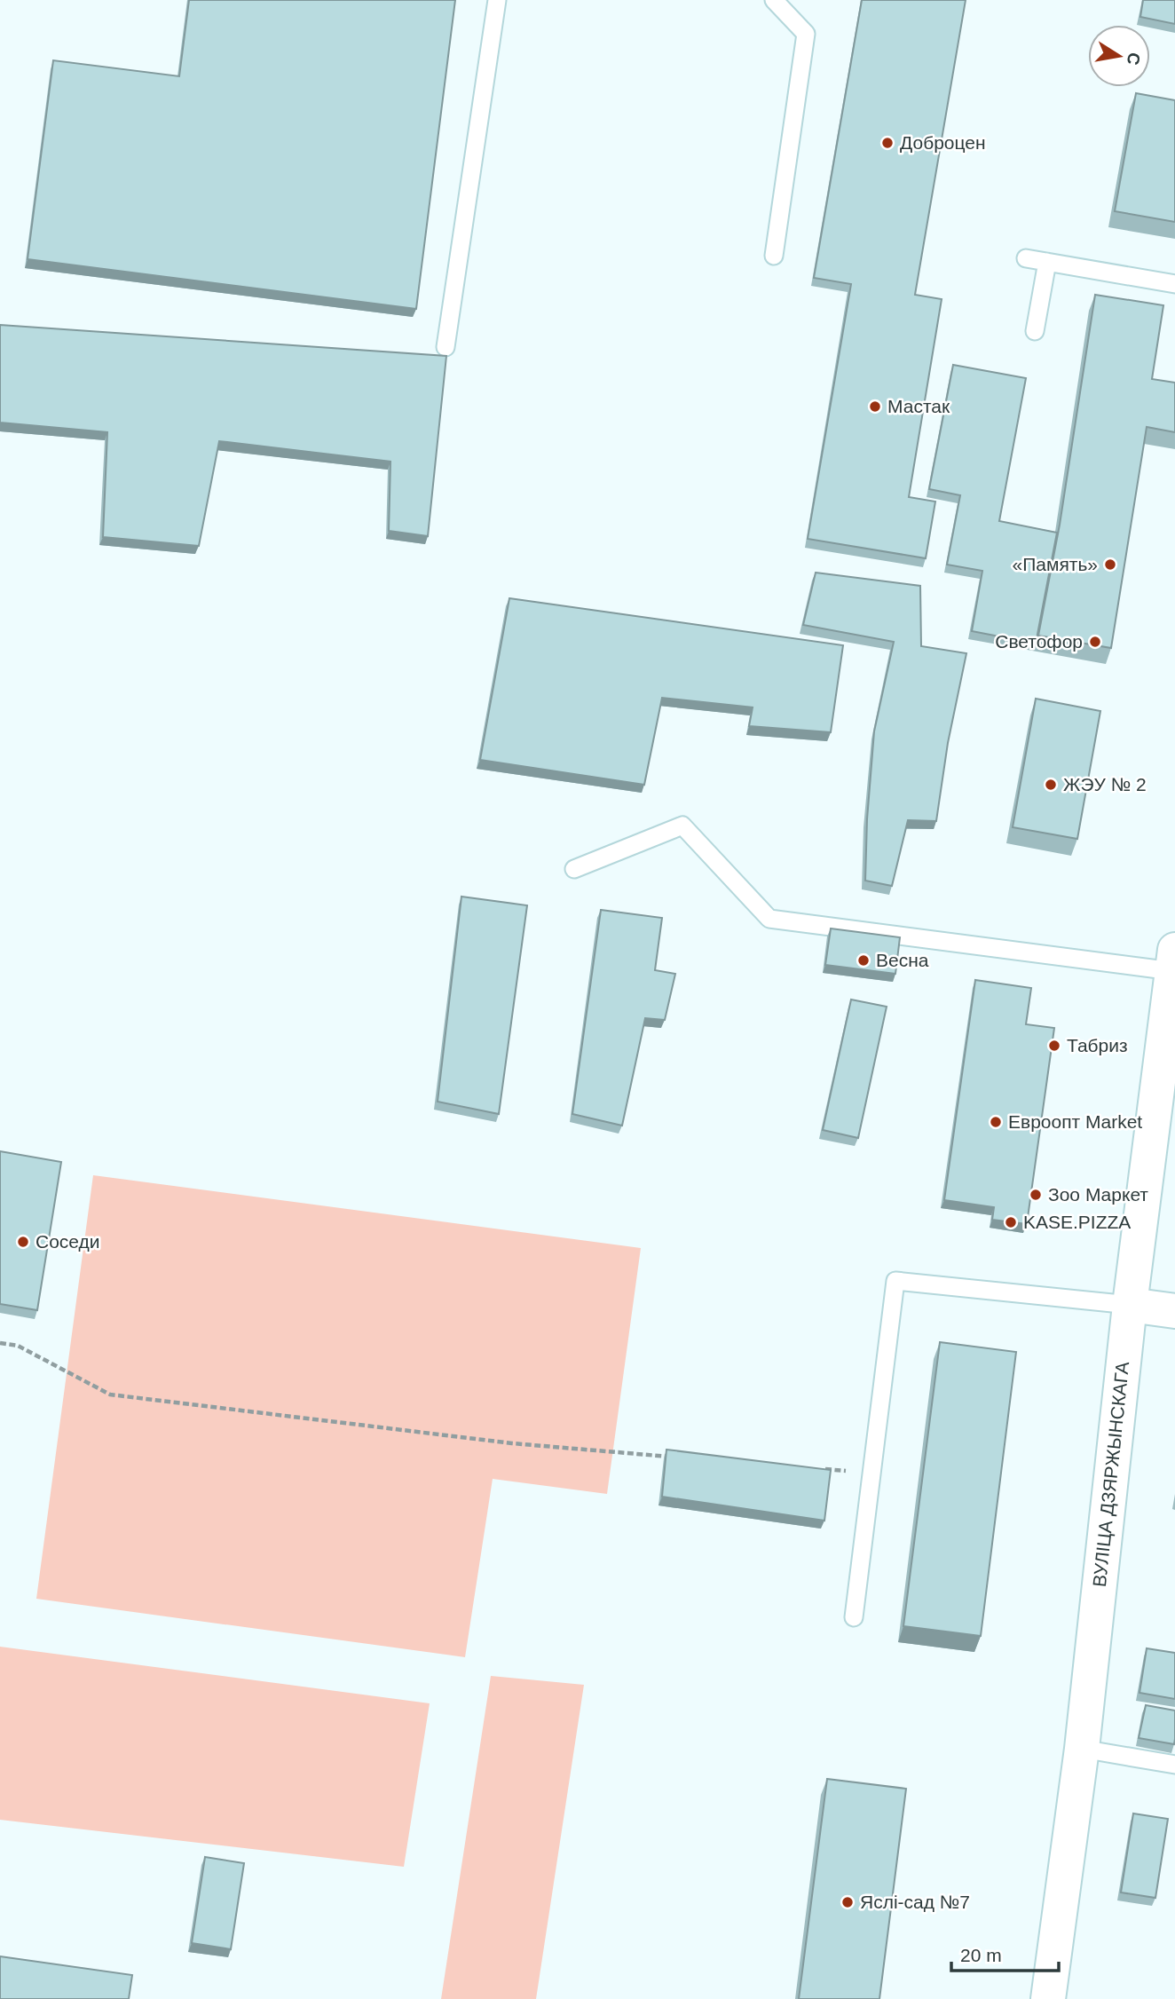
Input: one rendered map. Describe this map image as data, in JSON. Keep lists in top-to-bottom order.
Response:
{
  "streets": {
    "street": ["ВУЛІЦА ДЗЯРЖЫНСКАГА"]
  },
  "places": [
    "Доброцен",
    "Мастак",
    "«Память»",
    "Светофор",
    "ЖЭУ № 2",
    "Весна",
    "Табриз",
    "Евроопт Market",
    "Зоо Маркет",
    "KASE.PIZZA",
    "Соседи",
    "Яслі-сад №7"
  ],
  "scale_bar": "20 m",
  "north": "right"
}
